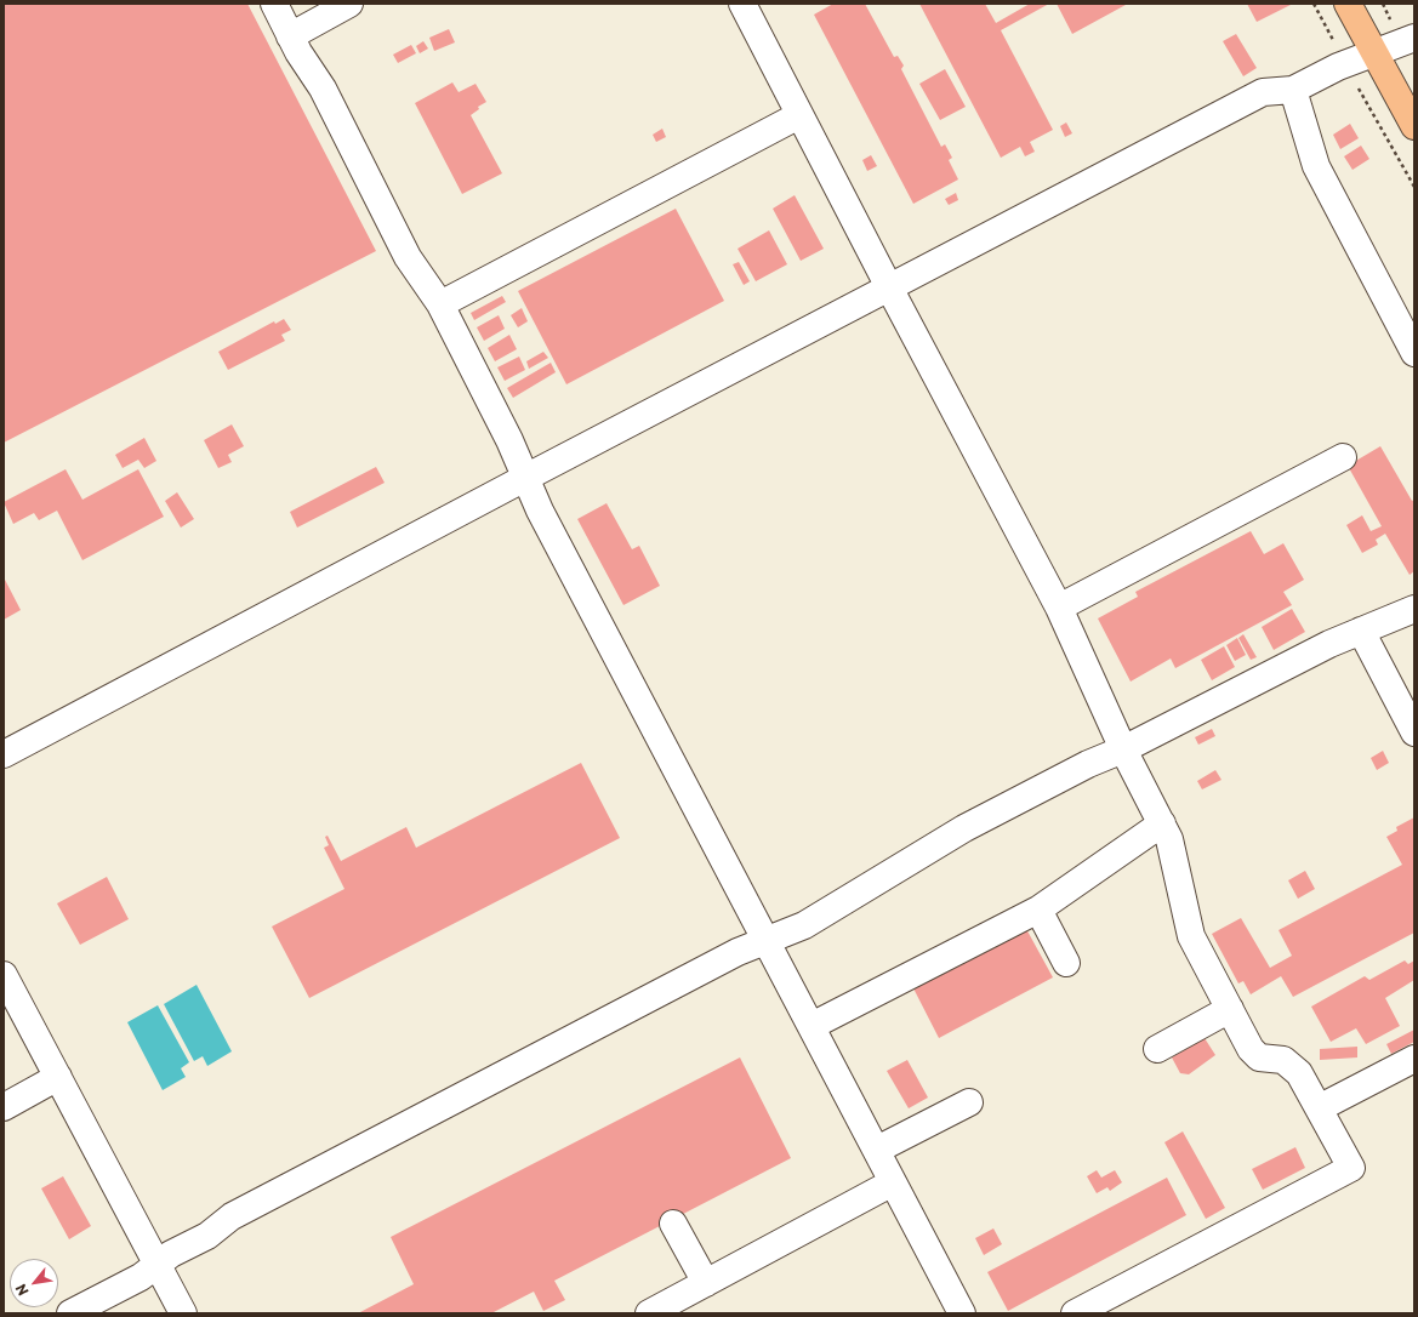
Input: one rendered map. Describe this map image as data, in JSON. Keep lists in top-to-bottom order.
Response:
{
  "north": "bottom left"
}
